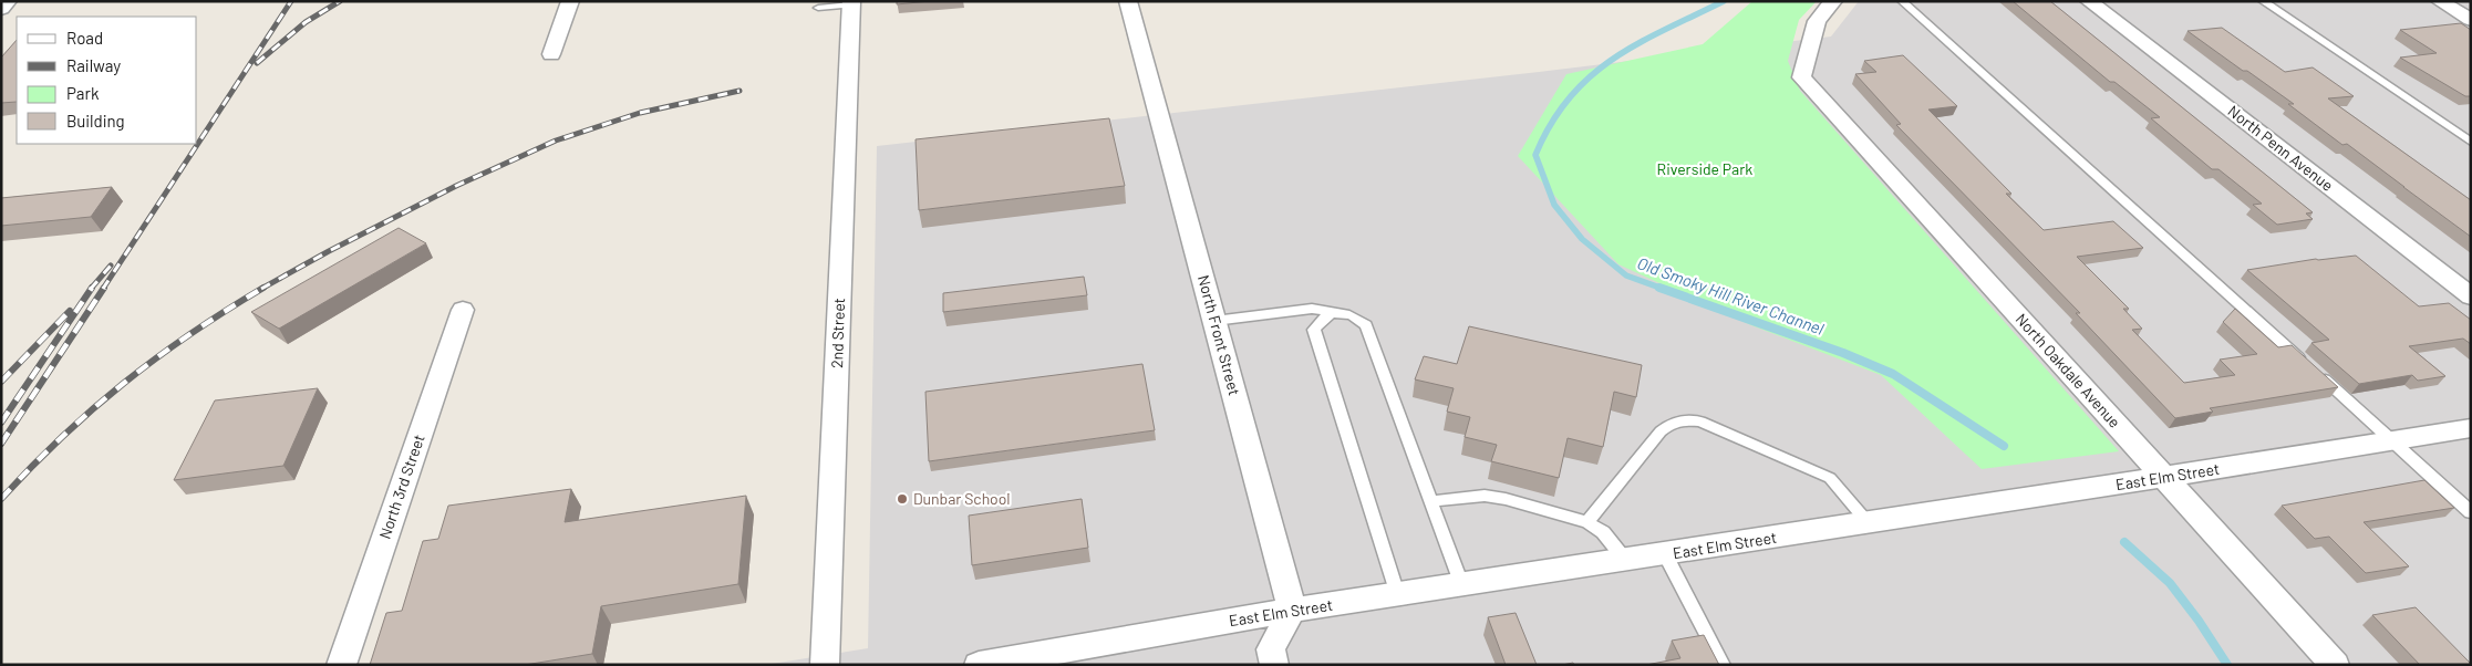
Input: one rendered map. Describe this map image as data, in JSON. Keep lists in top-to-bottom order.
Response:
{
  "streets": {
    "street": [
      "North Penn Avenue",
      "2nd Street",
      "North Front Street",
      "North Oakdale Avenue",
      "East Elm Street",
      "North 3rd Street"
    ]
  },
  "crossings": [
    ["North Front Street", "East Elm Street"],
    ["North Oakdale Avenue", "East Elm Street"]
  ],
  "water": ["Old Smoky Hill River Channel"],
  "parks": ["Riverside Park"],
  "places": ["Dunbar School"],
  "legend": [
    "Road",
    "Railway",
    "Park",
    "Building"
  ]
}
